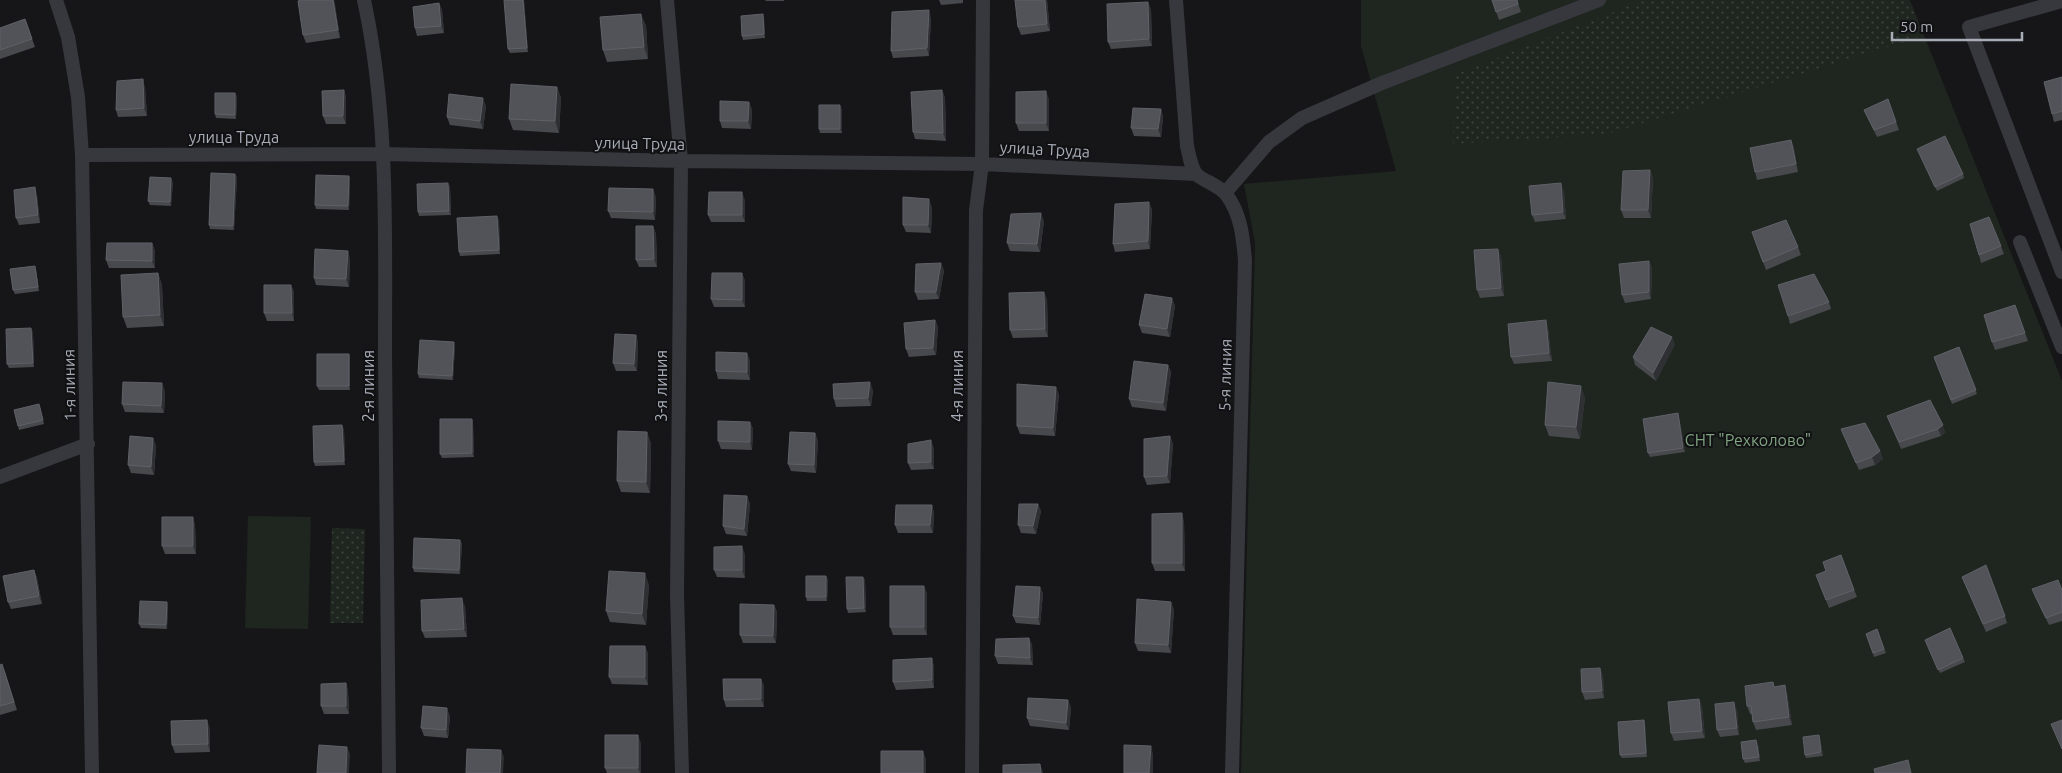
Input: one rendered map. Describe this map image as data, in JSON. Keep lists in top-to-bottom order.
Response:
{
  "streets": {
    "street": [
      "улица Труда",
      "5-я линия",
      "1-я линия",
      "2-я линия",
      "3-я линия",
      "4-я линия"
    ]
  },
  "crossings": [
    ["улица Труда", "5-я линия"],
    ["улица Труда", "1-я линия"],
    ["улица Труда", "2-я линия"],
    ["улица Труда", "3-я линия"],
    ["улица Труда", "4-я линия"]
  ],
  "parks": ["СНТ \"Рехколово\""],
  "scale_bar": "50 m"
}
